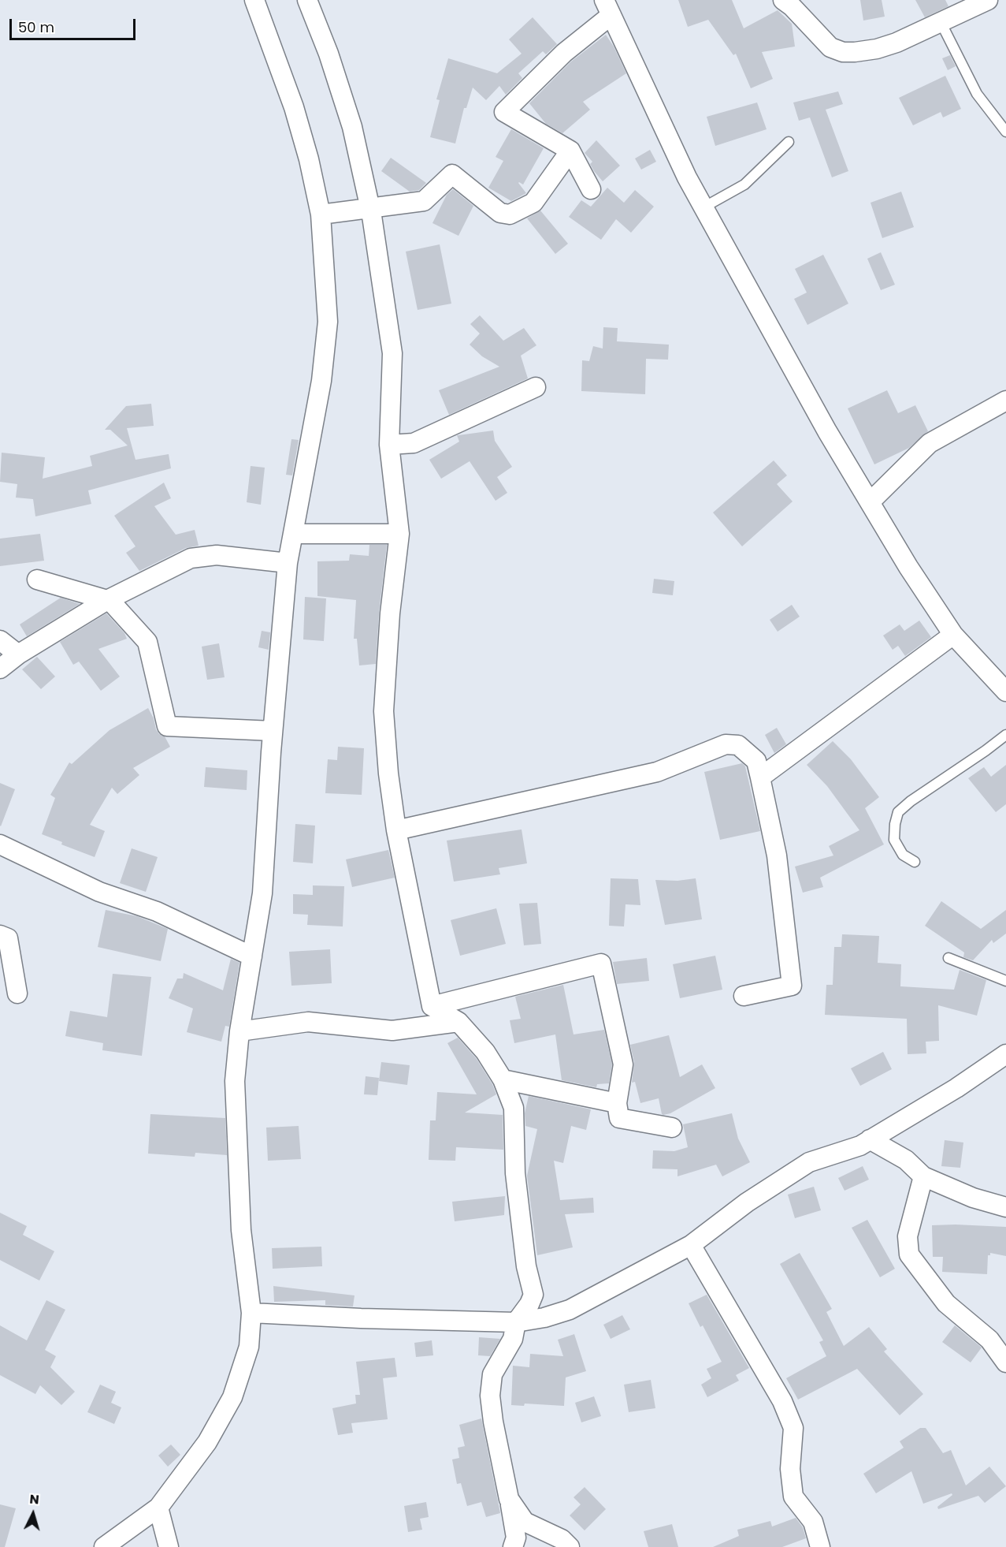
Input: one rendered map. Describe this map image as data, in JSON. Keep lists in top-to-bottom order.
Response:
{
  "scale_bar": "50 m",
  "north": "top"
}
